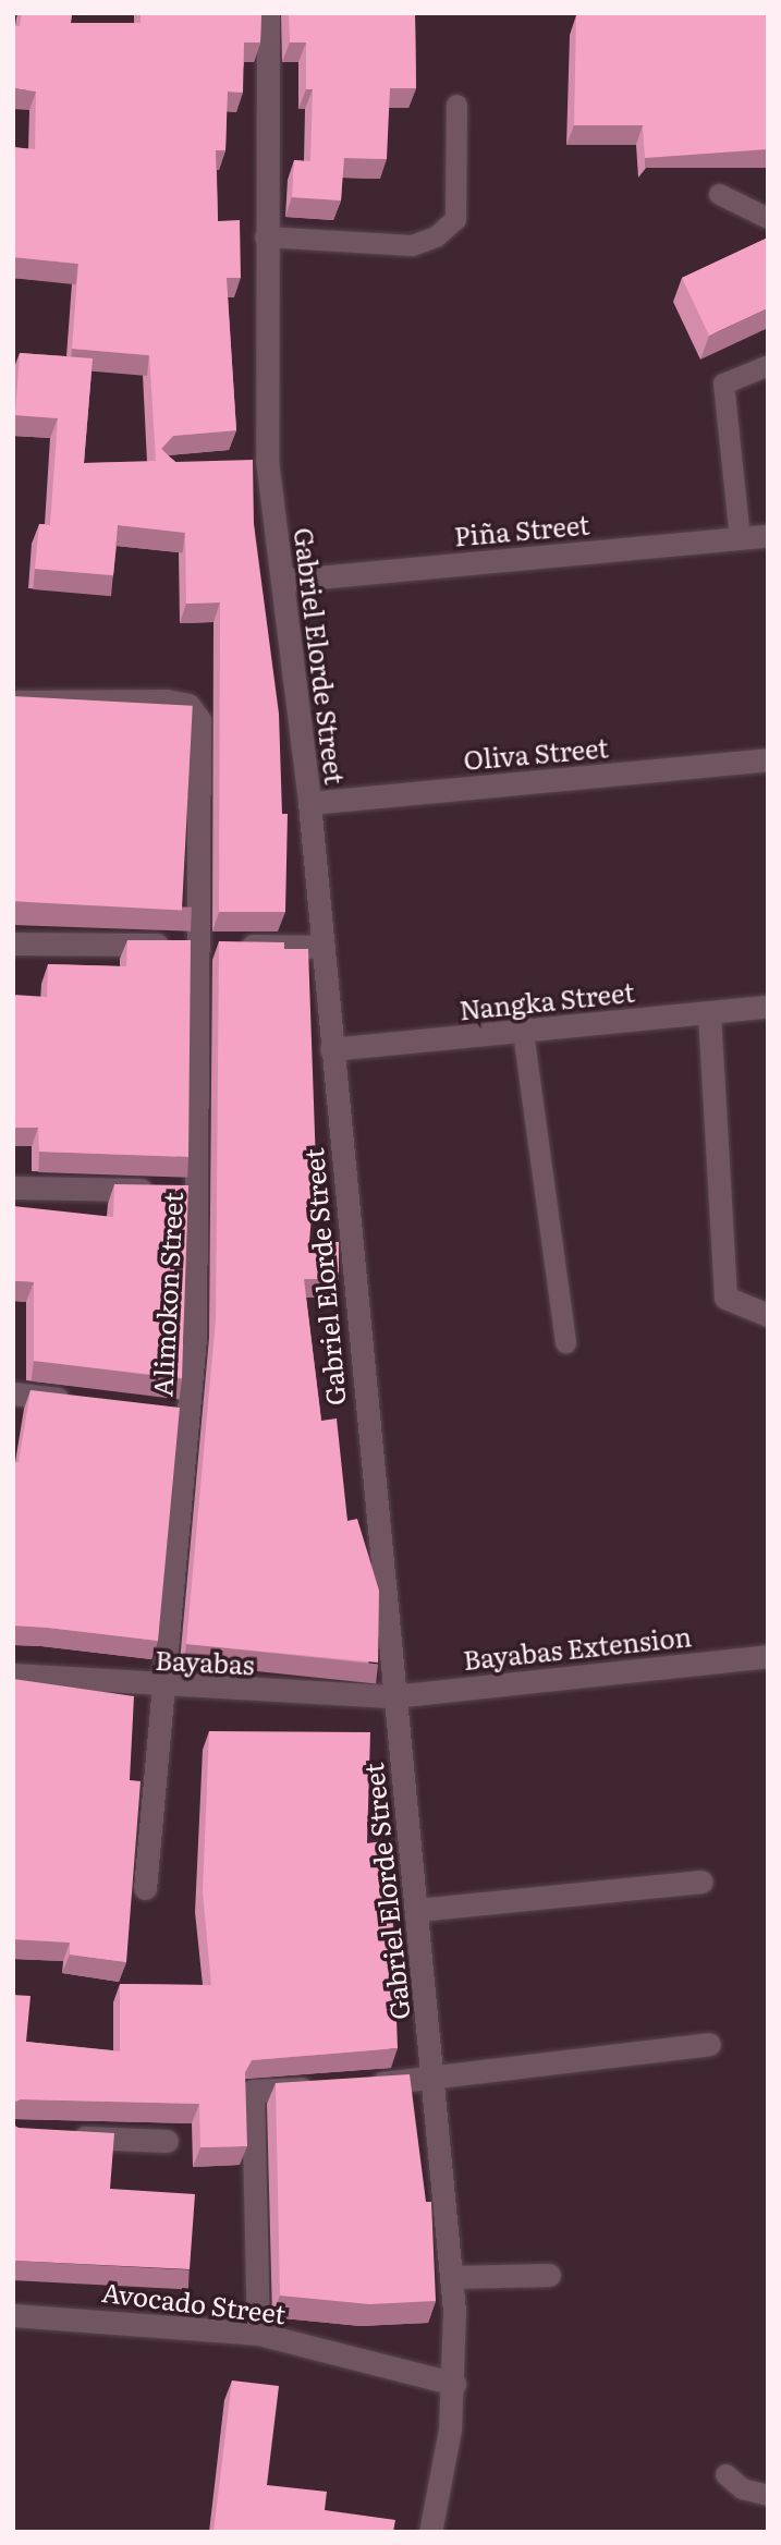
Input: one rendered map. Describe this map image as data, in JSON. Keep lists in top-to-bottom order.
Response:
{
  "streets": {
    "street": [
      "Piña Street",
      "Gabriel Elorde Street",
      "Oliva Street",
      "Nangka Street",
      "Alimokon Street",
      "Bayabas Extension",
      "Bayabas",
      "Avocado Street"
    ]
  },
  "crossings": [
    ["Piña Street", "Gabriel Elorde Street"],
    ["Gabriel Elorde Street", "Oliva Street"],
    ["Gabriel Elorde Street", "Nangka Street"],
    ["Gabriel Elorde Street", "Bayabas Extension"],
    ["Gabriel Elorde Street", "Bayabas"],
    ["Gabriel Elorde Street", "Avocado Street"],
    ["Alimokon Street", "Bayabas"],
    ["Bayabas Extension", "Bayabas"]
  ]
}
